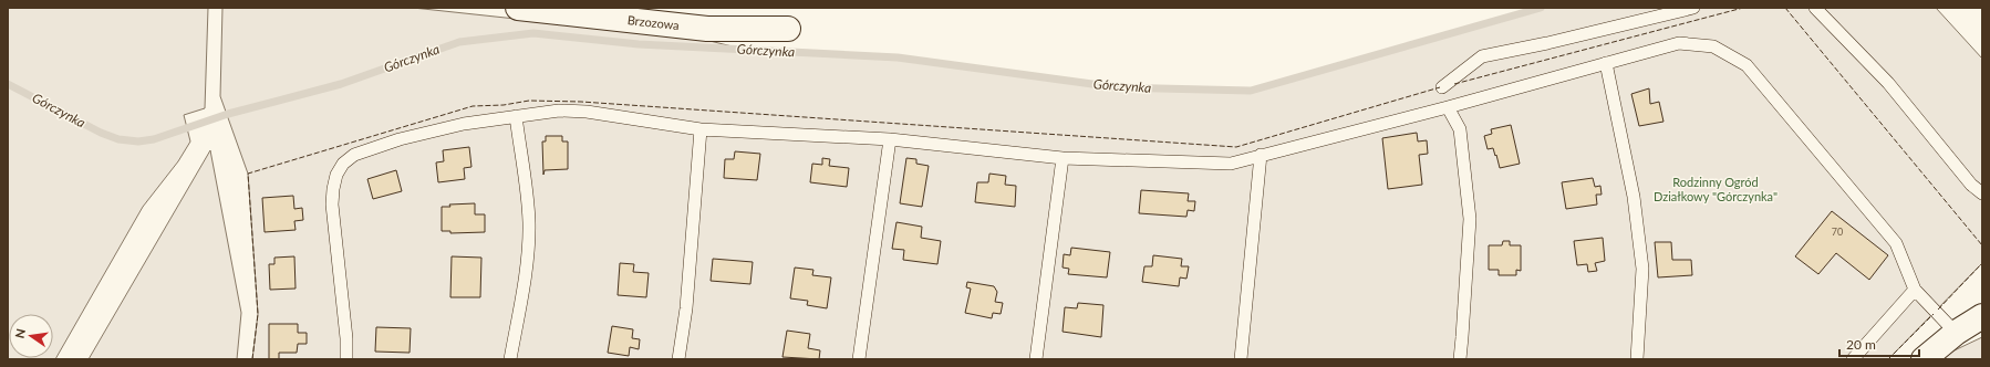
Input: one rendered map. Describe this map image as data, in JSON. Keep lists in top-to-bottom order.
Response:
{
  "streets": {
    "street": ["Brzozowa"]
  },
  "water": ["Górczynka"],
  "parks": ["Rodzinny Ogród Działkowy \"Górczynka\""],
  "house_numbers": ["70"],
  "scale_bar": "20 m",
  "north": "left"
}
